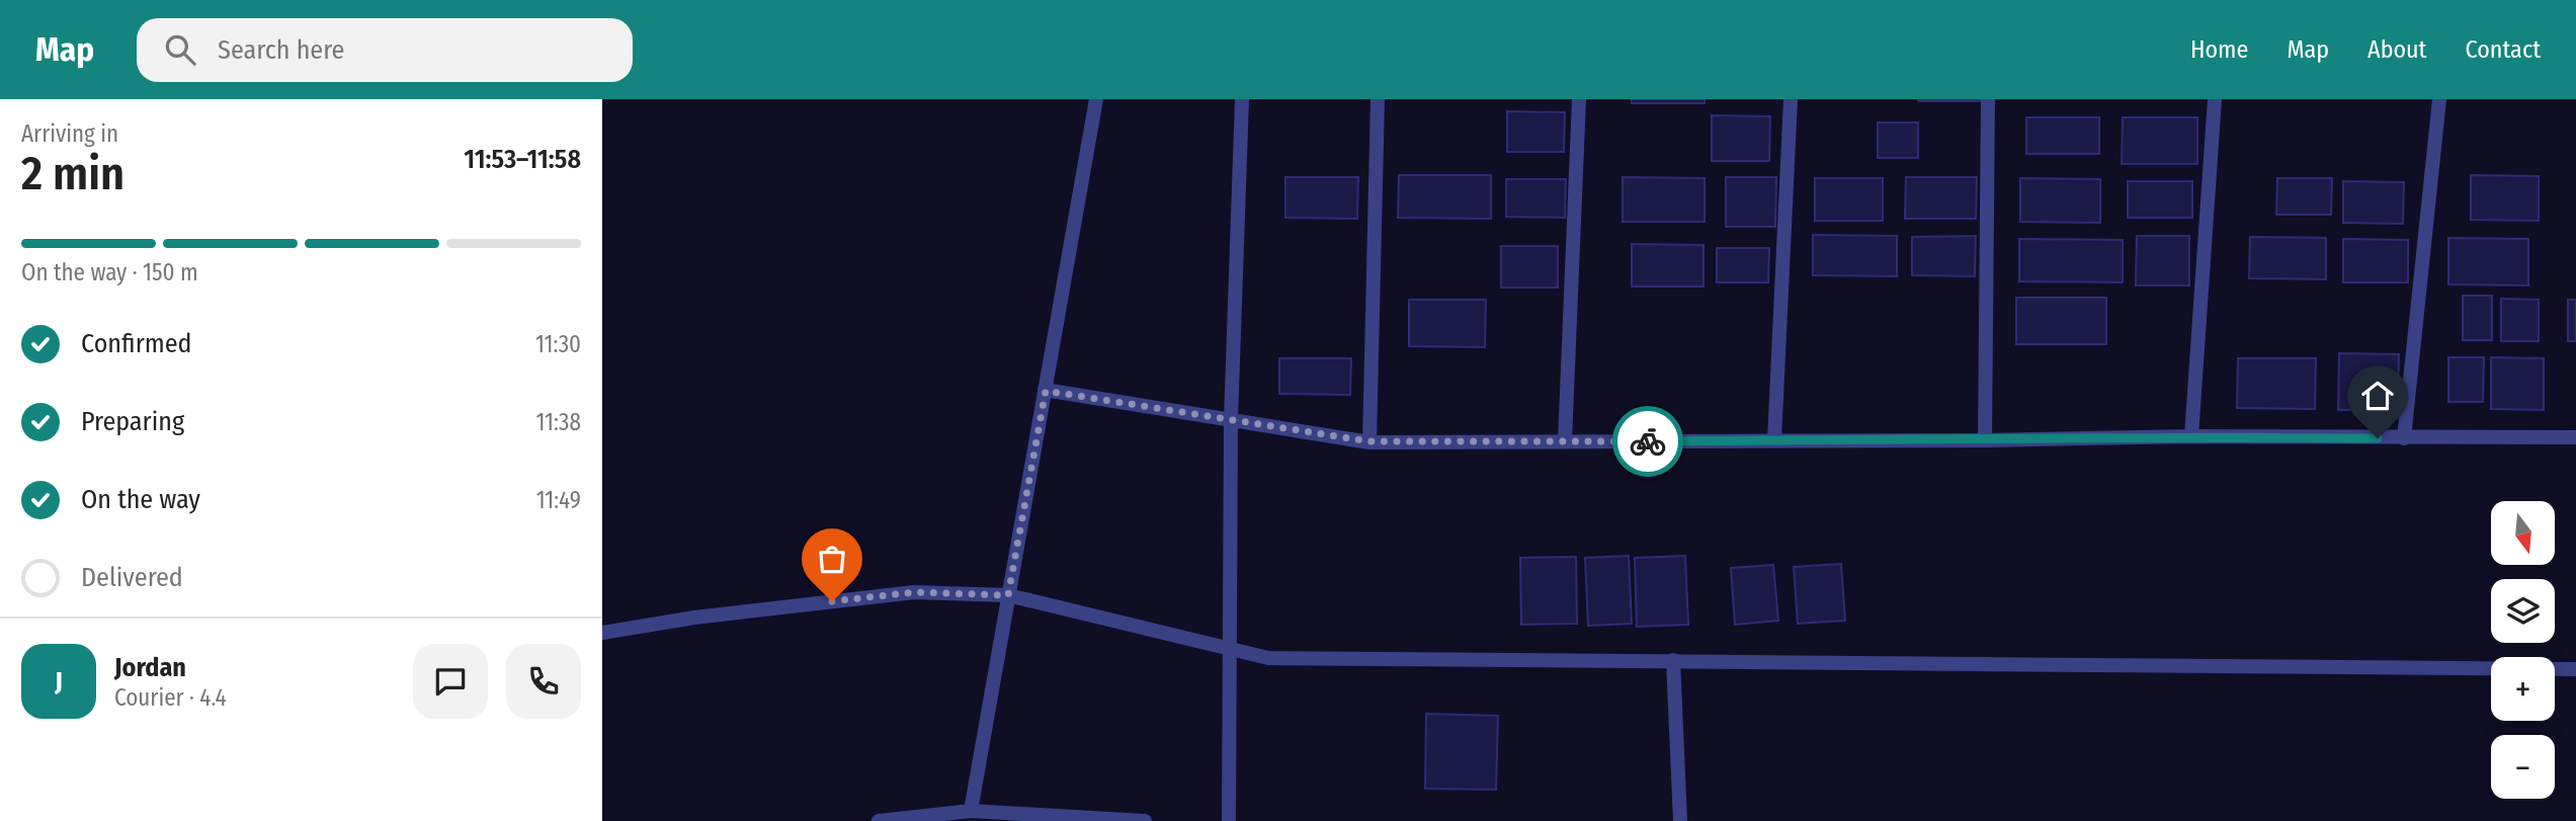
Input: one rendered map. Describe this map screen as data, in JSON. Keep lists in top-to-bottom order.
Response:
{
  "north": "bottom",
  "page": {
    "header": "Map",
    "search": "Search here",
    "nav": [
      "Home",
      "Map",
      "About",
      "Contact"
    ],
    "heading": ["2 min", "Arriving in", "11:53–11:58"],
    "panel": ["Jordan", "Courier · 4.4"],
    "bar": "On the way · 150 m",
    "list": [
      ["Confirmed", "11:30"],
      ["Preparing", "11:38"],
      ["On the way", "11:49"],
      "Delivered"
    ],
    "map_buttons": ["+", "−"],
    "round": "J"
  }
}
